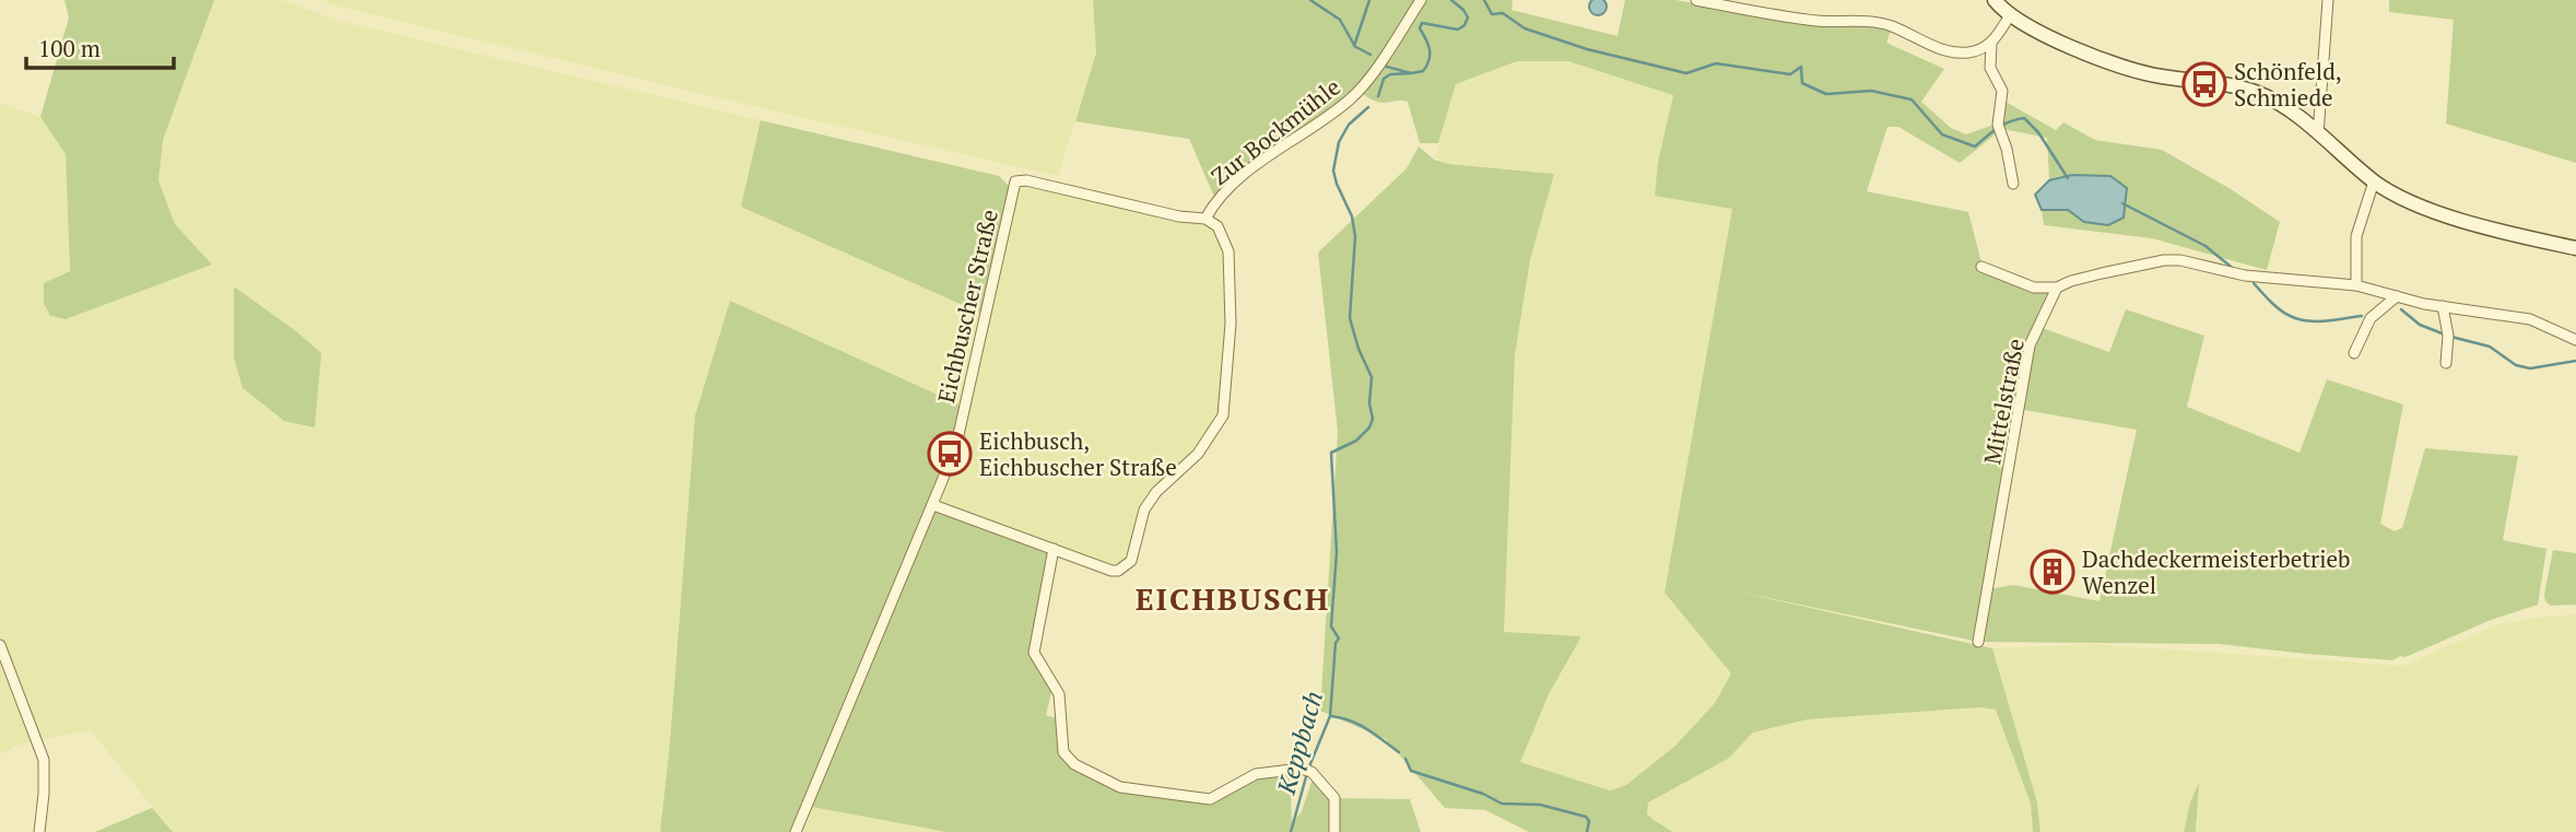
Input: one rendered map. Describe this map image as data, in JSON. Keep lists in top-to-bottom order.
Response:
{
  "streets": {
    "street": ["Zur Bockmühle", "Eichbuscher Straße", "Mittelstraße"]
  },
  "crossings": [
    ["Zur Bockmühle", "Eichbuscher Straße"]
  ],
  "districts": ["EICHBUSCH"],
  "water": ["Keppbach"],
  "places": {
    "bus stop": ["Schönfeld, Schmiede", "Eichbusch, Eichbuscher Straße"],
    "building": ["Dachdeckermeisterbetrieb Wenzel"]
  },
  "scale_bar": "100 m"
}
